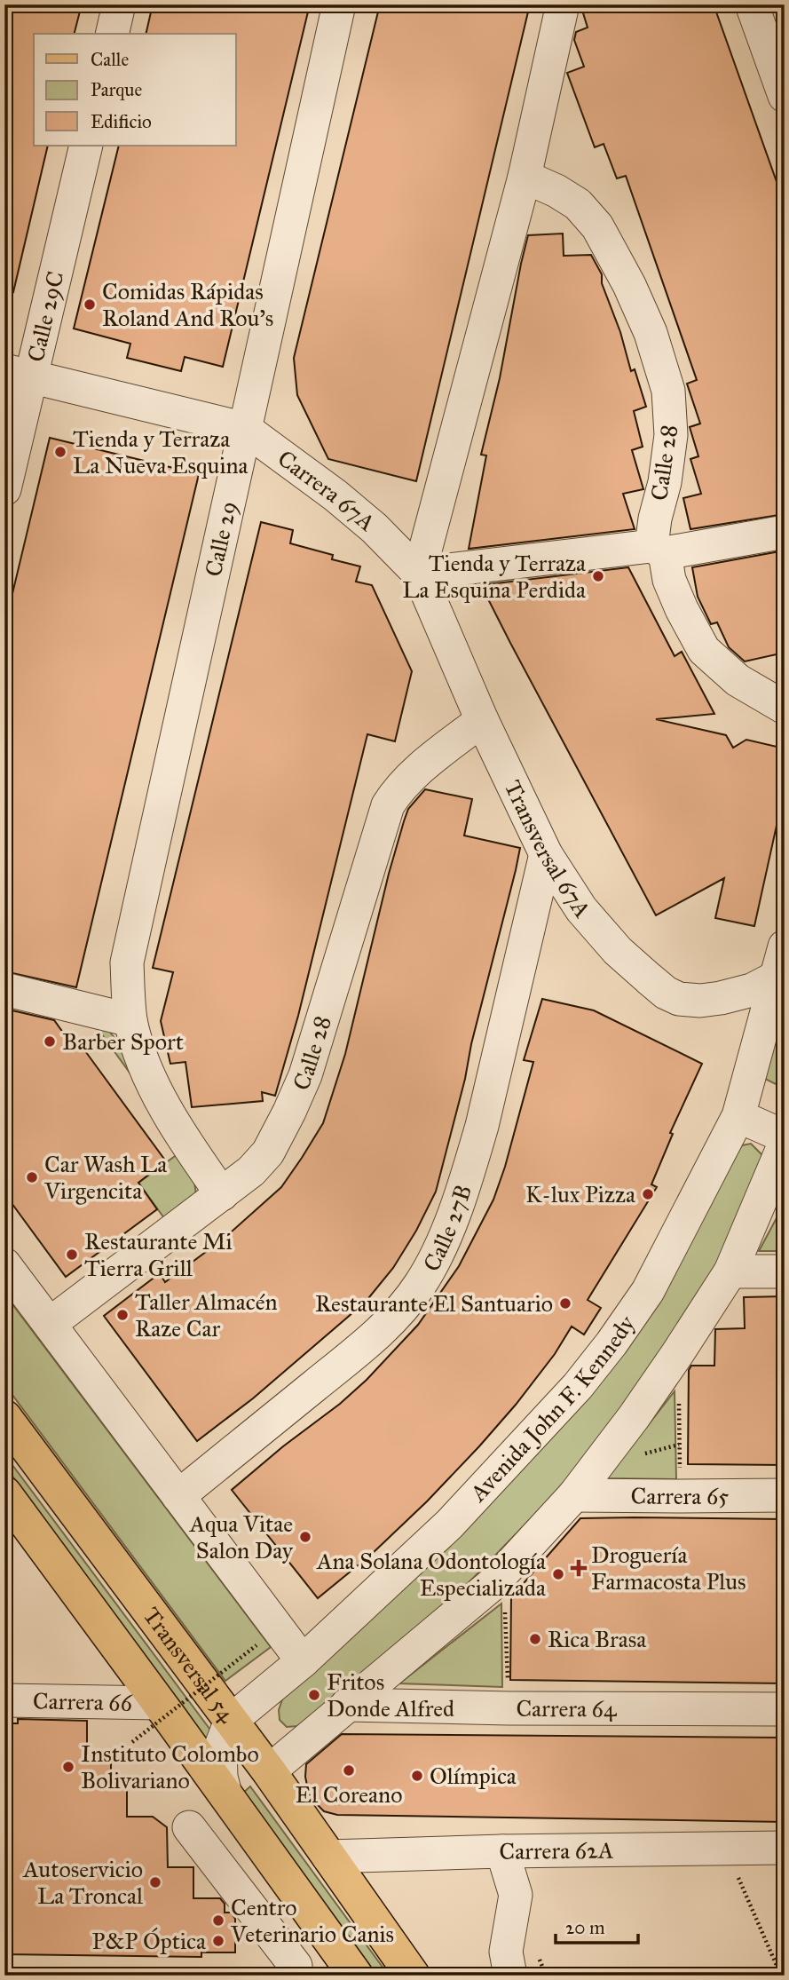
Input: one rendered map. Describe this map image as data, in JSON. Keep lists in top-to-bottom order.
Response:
{
  "streets": {
    "main road": ["Transversal 54"],
    "street": [
      "Calle 29C",
      "Calle 28",
      "Carrera 67A",
      "Calle 29",
      "Transversal 67A",
      "Calle 27B",
      "Avenida John F. Kennedy",
      "Carrera 65",
      "Carrera 66",
      "Carrera 64",
      "Carrera 62A"
    ]
  },
  "crossings": [
    ["Calle 29C", "Carrera 67A"],
    ["Calle 28", "Calle 29"],
    ["Calle 28", "Transversal 67A"],
    ["Carrera 67A", "Calle 29"],
    ["Carrera 67A", "Transversal 67A"],
    ["Transversal 67A", "Calle 27B"],
    ["Transversal 67A", "Avenida John F. Kennedy"],
    ["Avenida John F. Kennedy", "Transversal 54"],
    ["Transversal 54", "Carrera 66"],
    ["Transversal 54", "Carrera 62A"]
  ],
  "places": {
    "other": [
      "Comidas Rápidas Roland And Rou's",
      "Tienda y Terraza La Nueva Esquina",
      "Tienda y Terraza La Esquina Perdida",
      "Barber Sport",
      "Car Wash La Virgencita",
      "K-lux Pizza",
      "Restaurante Mi Tierra Grill",
      "Restaurante El Santuario",
      "Taller Almacén Raze Car",
      "Aqua Vitae Salon Day",
      "Ana Solana Odontología Especializada",
      "Rica Brasa",
      "Fritos Donde Alfred",
      "Instituto Colombo Bolivariano",
      "El Coreano",
      "Olímpica",
      "Autoservicio La Troncal",
      "Centro Veterinario Canis",
      "P&P Óptica"
    ],
    "health": ["Droguería Farmacosta Plus"]
  },
  "legend": ["Calle", "Parque", "Edificio"],
  "scale_bar": "20 m"
}
